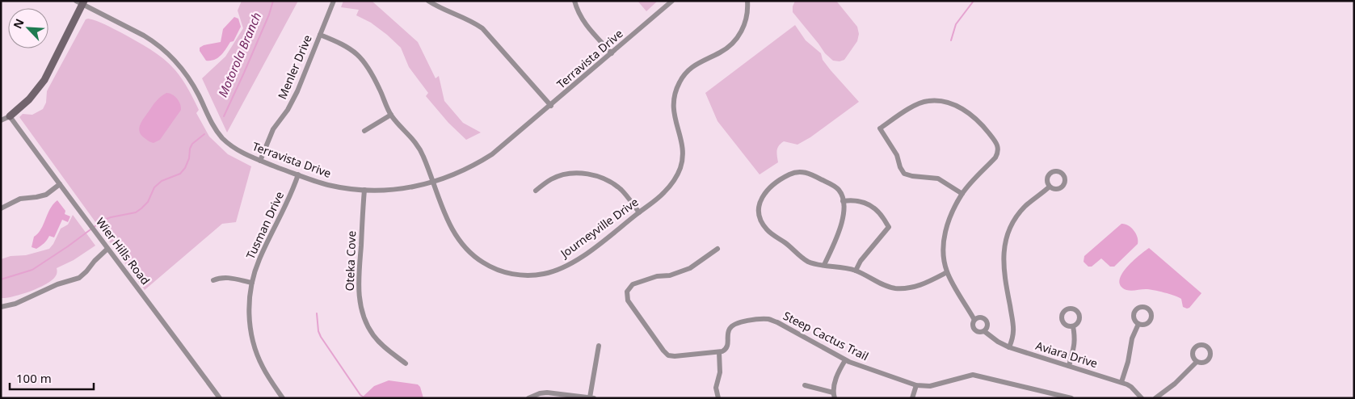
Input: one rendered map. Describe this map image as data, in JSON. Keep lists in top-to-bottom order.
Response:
{
  "streets": {
    "street": [
      "Terravista Drive",
      "Menler Drive",
      "Tusman Drive",
      "Journeyville Drive",
      "Wier Hills Road",
      "Oteka Cove",
      "Steep Cactus Trail",
      "Aviara Drive"
    ]
  },
  "crossings": [
    ["Terravista Drive", "Menler Drive"],
    ["Terravista Drive", "Tusman Drive"],
    ["Terravista Drive", "Journeyville Drive"],
    ["Terravista Drive", "Oteka Cove"],
    ["Menler Drive", "Journeyville Drive"]
  ],
  "water": ["Motorola Branch"],
  "scale_bar": "100 m",
  "north": "top left"
}
